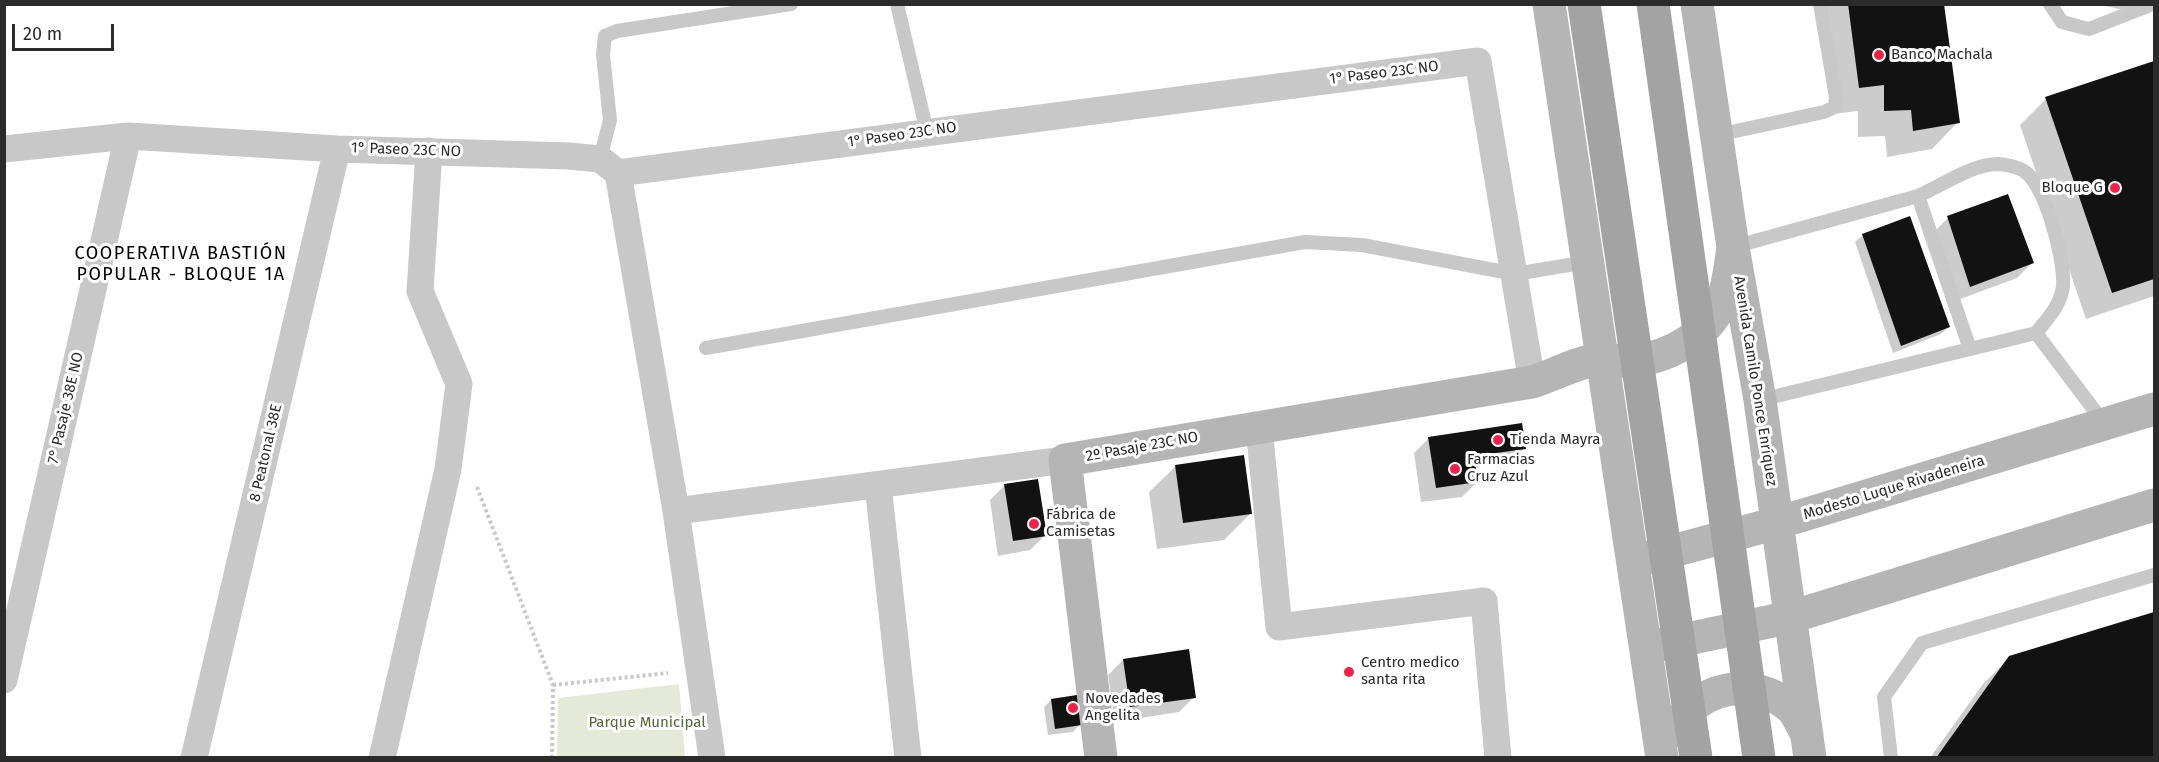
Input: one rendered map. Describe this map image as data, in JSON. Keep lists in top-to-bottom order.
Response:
{
  "streets": {
    "street": [
      "1° Paseo 23C NO",
      "Avenida Camilo Ponce Enríquez",
      "7° Pasaje 38E NO",
      "2º Pasaje 23C NO",
      "8 Peatonal 38E",
      "Modesto Luque Rivadeneira"
    ]
  },
  "crossings": [
    ["1° Paseo 23C NO", "7° Pasaje 38E NO"],
    ["1° Paseo 23C NO", "2º Pasaje 23C NO"],
    ["1° Paseo 23C NO", "8 Peatonal 38E"],
    ["Avenida Camilo Ponce Enríquez", "Modesto Luque Rivadeneira"]
  ],
  "districts": ["COOPERATIVA BASTIÓN POPULAR - BLOQUE 1A"],
  "parks": ["Parque Municipal"],
  "places": [
    "Banco Machala",
    "Bloque G",
    "Tienda Mayra",
    "Farmacias Cruz Azul",
    "Fábrica de Camisetas",
    "Centro medico santa rita",
    "Novedades Angelita"
  ],
  "scale_bar": "20 m"
}
